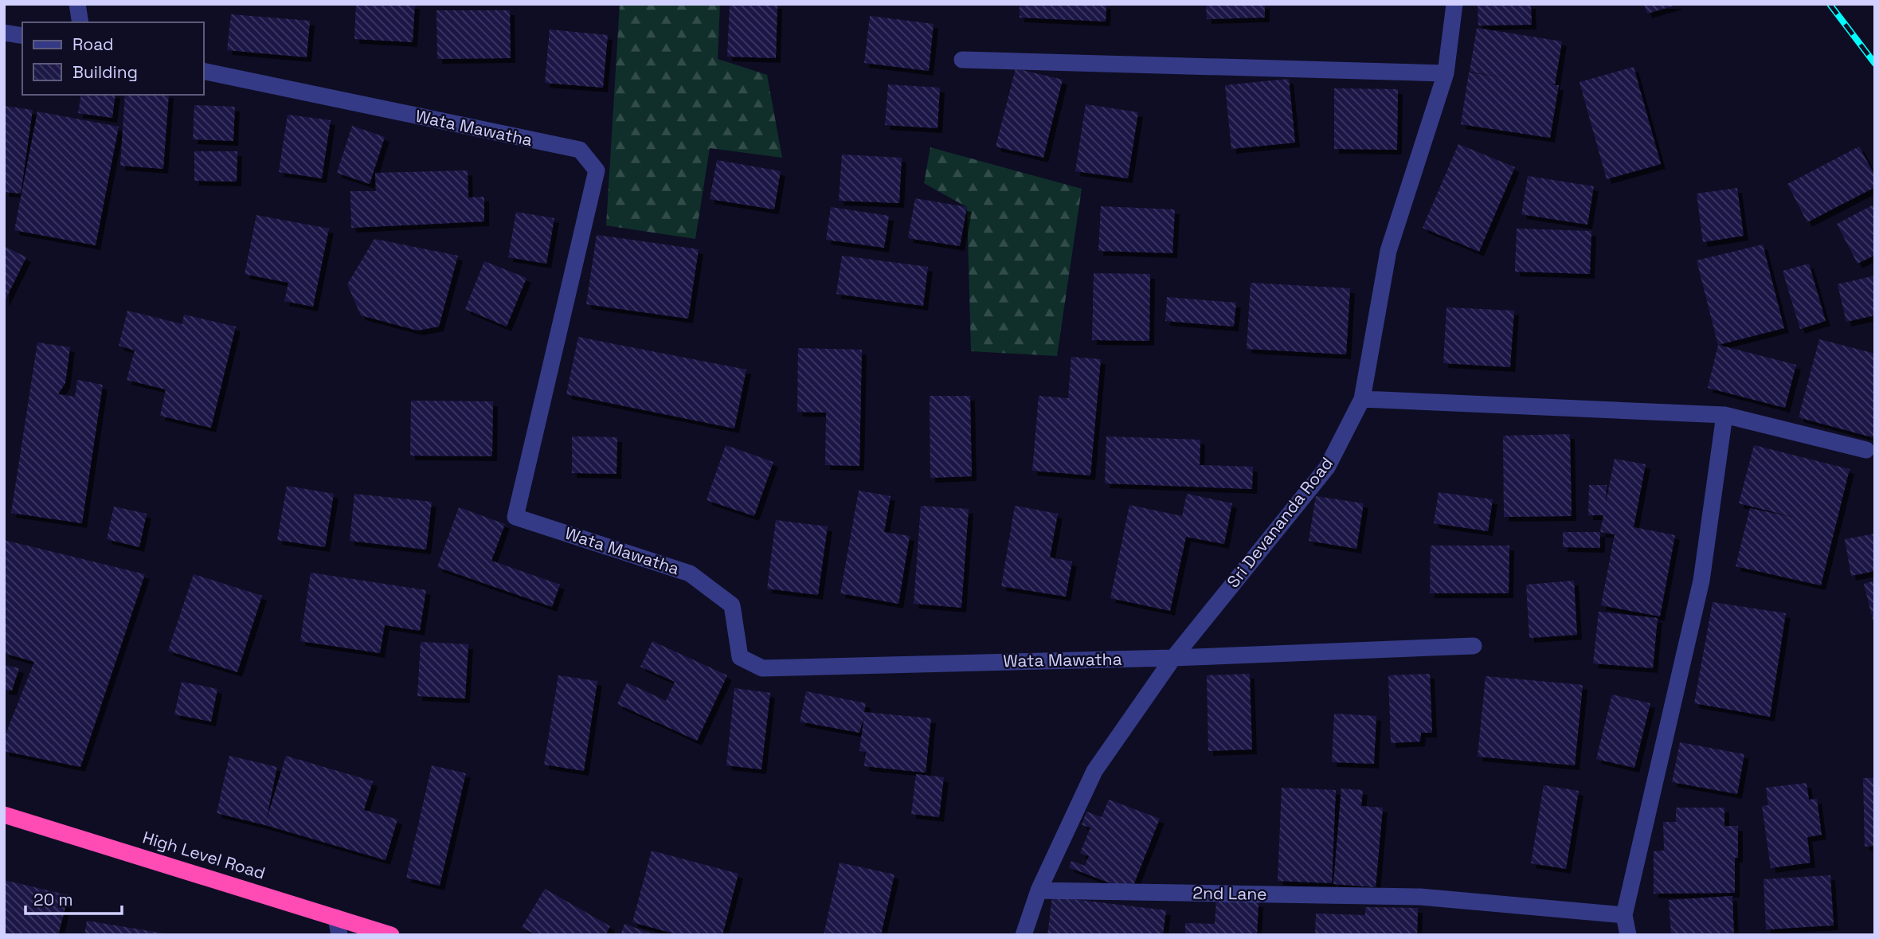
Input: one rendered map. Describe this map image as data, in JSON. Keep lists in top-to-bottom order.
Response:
{
  "streets": {
    "highway": ["High Level Road"],
    "street": ["Wata Mawatha", "Sri Devananda Road", "2nd Lane"]
  },
  "crossings": [
    ["Wata Mawatha", "Sri Devananda Road"],
    ["Sri Devananda Road", "2nd Lane"]
  ],
  "legend": ["Road", "Building"],
  "scale_bar": "20 m"
}
